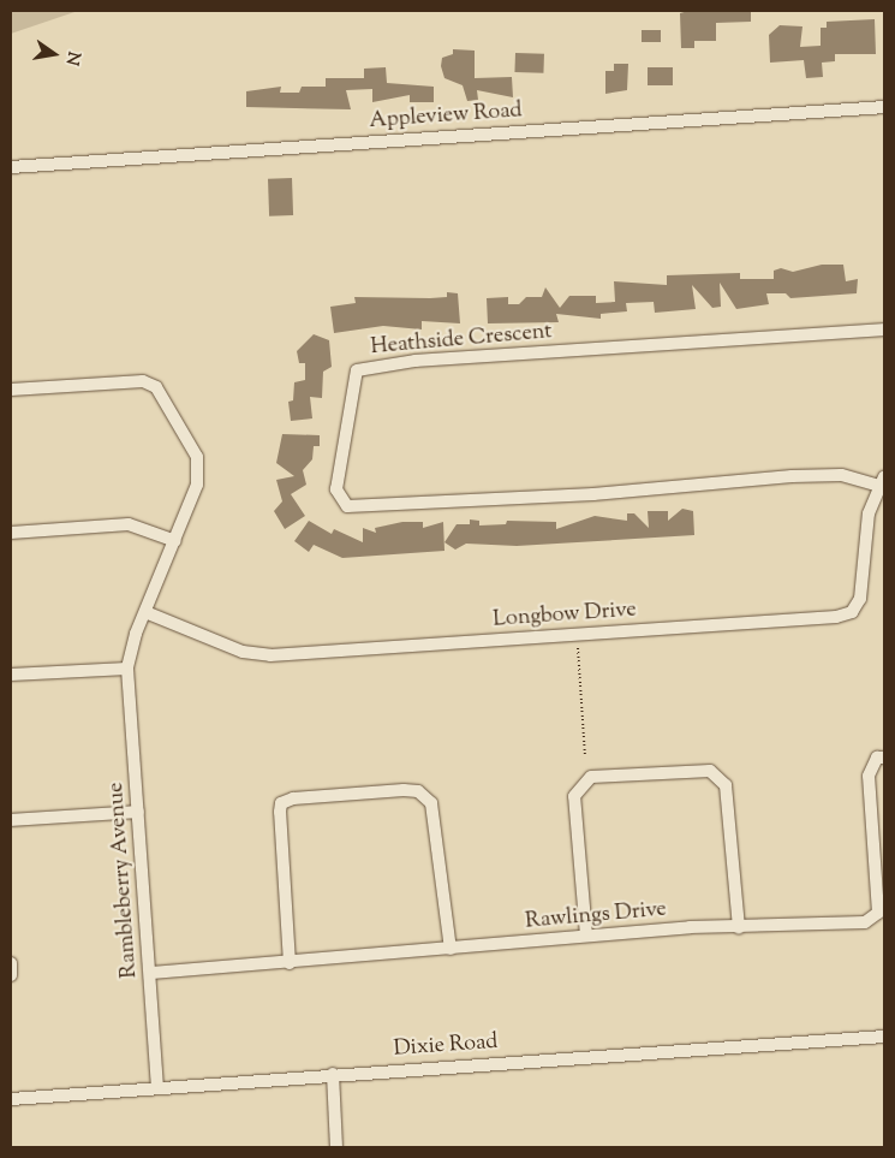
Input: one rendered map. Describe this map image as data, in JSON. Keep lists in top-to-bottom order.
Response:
{
  "streets": {
    "street": [
      "Appleview Road",
      "Heathside Crescent",
      "Longbow Drive",
      "Rambleberry Avenue",
      "Rawlings Drive",
      "Dixie Road"
    ]
  },
  "crossings": [
    ["Heathside Crescent", "Longbow Drive"],
    ["Longbow Drive", "Rambleberry Avenue"],
    ["Rambleberry Avenue", "Rawlings Drive"],
    ["Rambleberry Avenue", "Dixie Road"]
  ],
  "north": "right"
}
